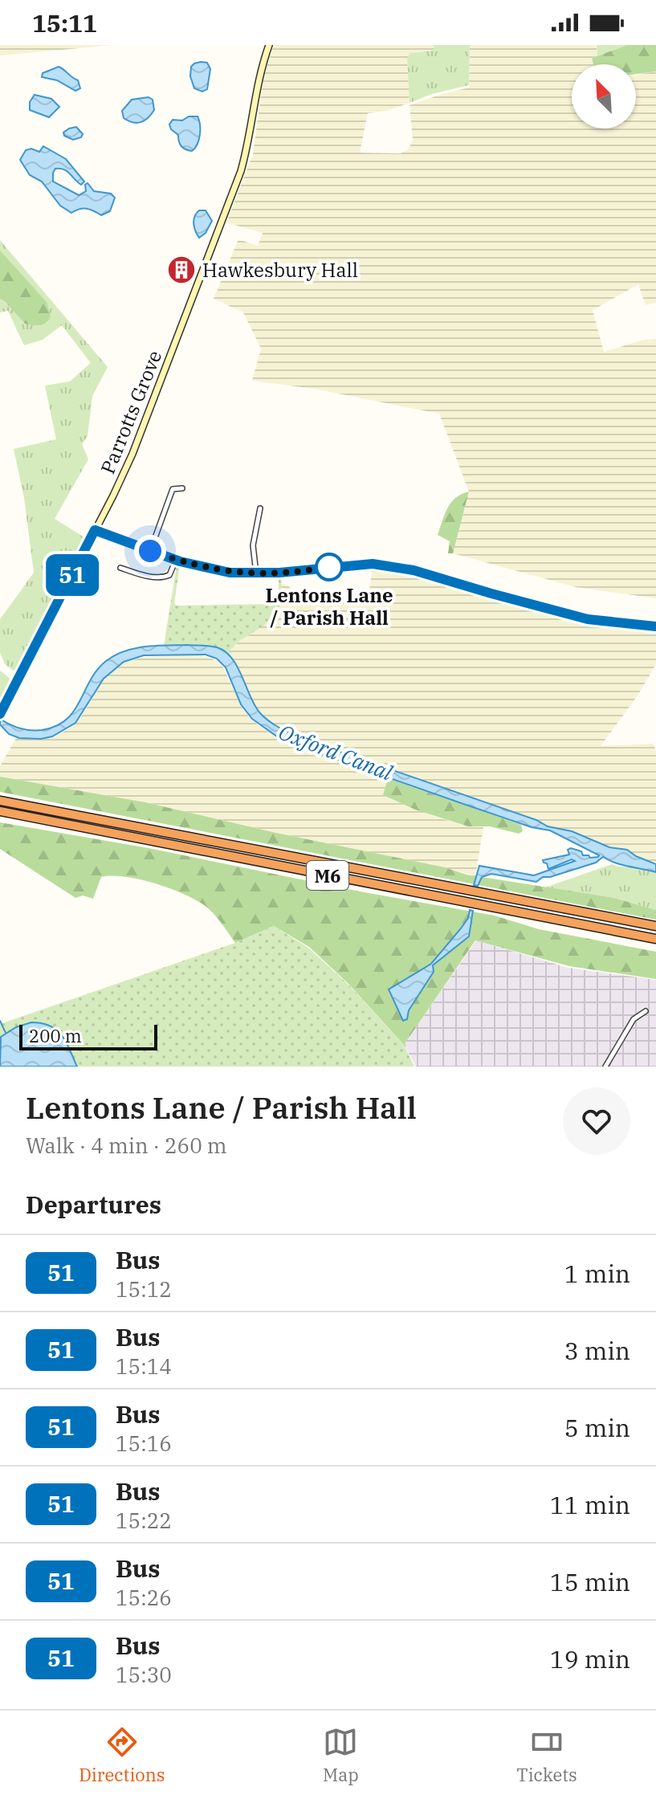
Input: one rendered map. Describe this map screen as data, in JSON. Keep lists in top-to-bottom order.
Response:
{
  "streets": {
    "highway": ["M6"],
    "main road": ["Parrotts Grove"]
  },
  "water": ["Oxford Canal"],
  "places": {
    "building": ["Hawkesbury Hall"],
    "other": ["Lentons Lane / Parish Hall"]
  },
  "lines": ["bus line 51"],
  "scale_bar": "200 m",
  "north": "top left",
  "page": {
    "status": "15:11",
    "on_map": "51",
    "scale": "200 m",
    "heading": [
      ["Lentons Lane / Parish Hall", "Walk · 4 min · 260 m"],
      "Departures"
    ],
    "list": [
      {
        "mark": "51",
        "name": "Bus",
        "note": "15:12",
        "value": "1 min"
      },
      {
        "mark": "51",
        "name": "Bus",
        "note": "15:14",
        "value": "3 min"
      },
      {
        "mark": "51",
        "name": "Bus",
        "note": "15:16",
        "value": "5 min"
      },
      {
        "mark": "51",
        "name": "Bus",
        "note": "15:22",
        "value": "11 min"
      },
      {
        "mark": "51",
        "name": "Bus",
        "note": "15:26",
        "value": "15 min"
      },
      {
        "mark": "51",
        "name": "Bus",
        "note": "15:30",
        "value": "19 min"
      }
    ],
    "tabs": ["Directions", "Map", "Tickets"]
  }
}
